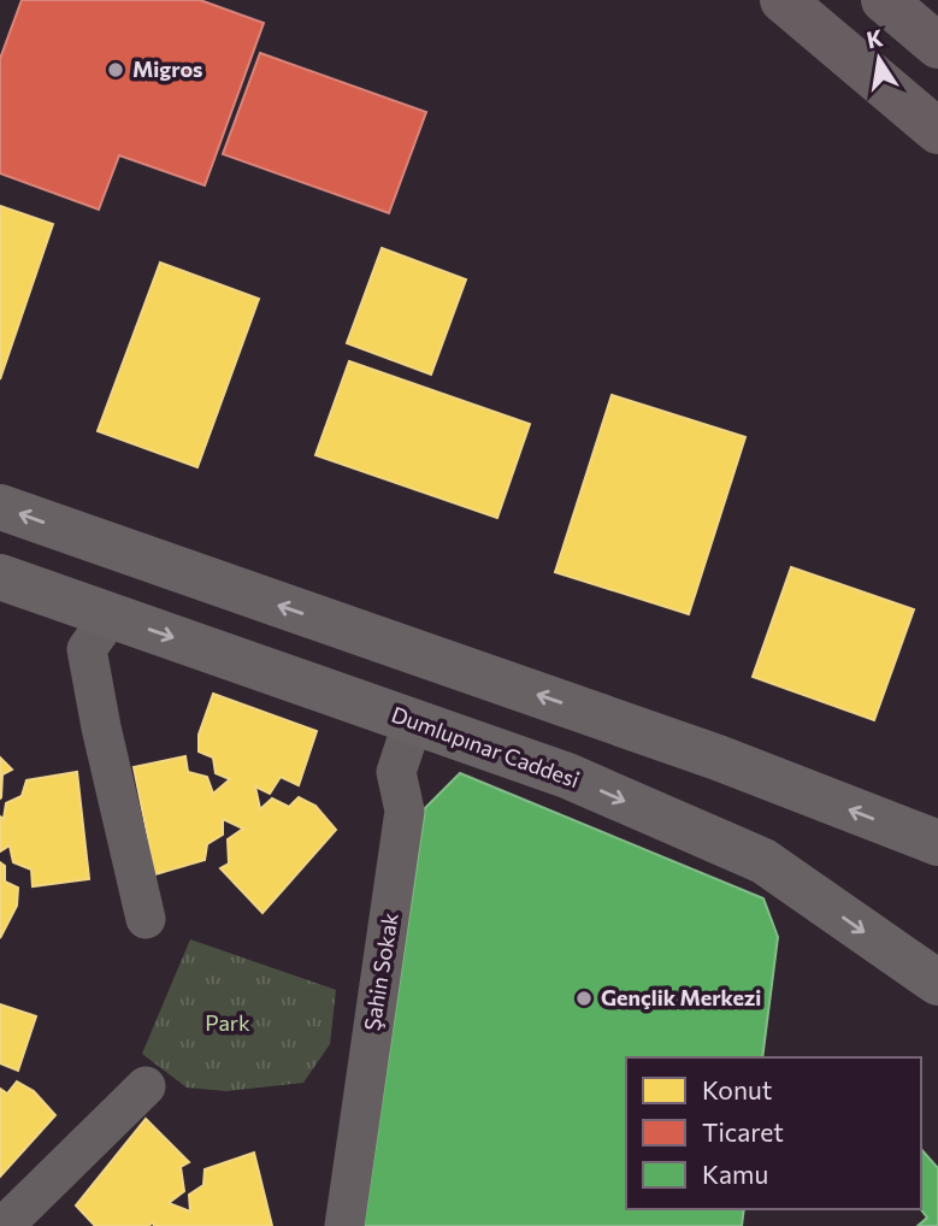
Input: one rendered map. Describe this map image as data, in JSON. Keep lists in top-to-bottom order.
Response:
{
  "streets": {
    "main road": ["Dumlupınar Caddesi"],
    "street": ["Şahin Sokak"]
  },
  "crossings": [
    ["Dumlupınar Caddesi", "Şahin Sokak"]
  ],
  "parks": ["Park"],
  "places": ["Migros", "Gençlik Merkezi"],
  "legend": ["Konut", "Ticaret", "Kamu"],
  "north": "top"
}
